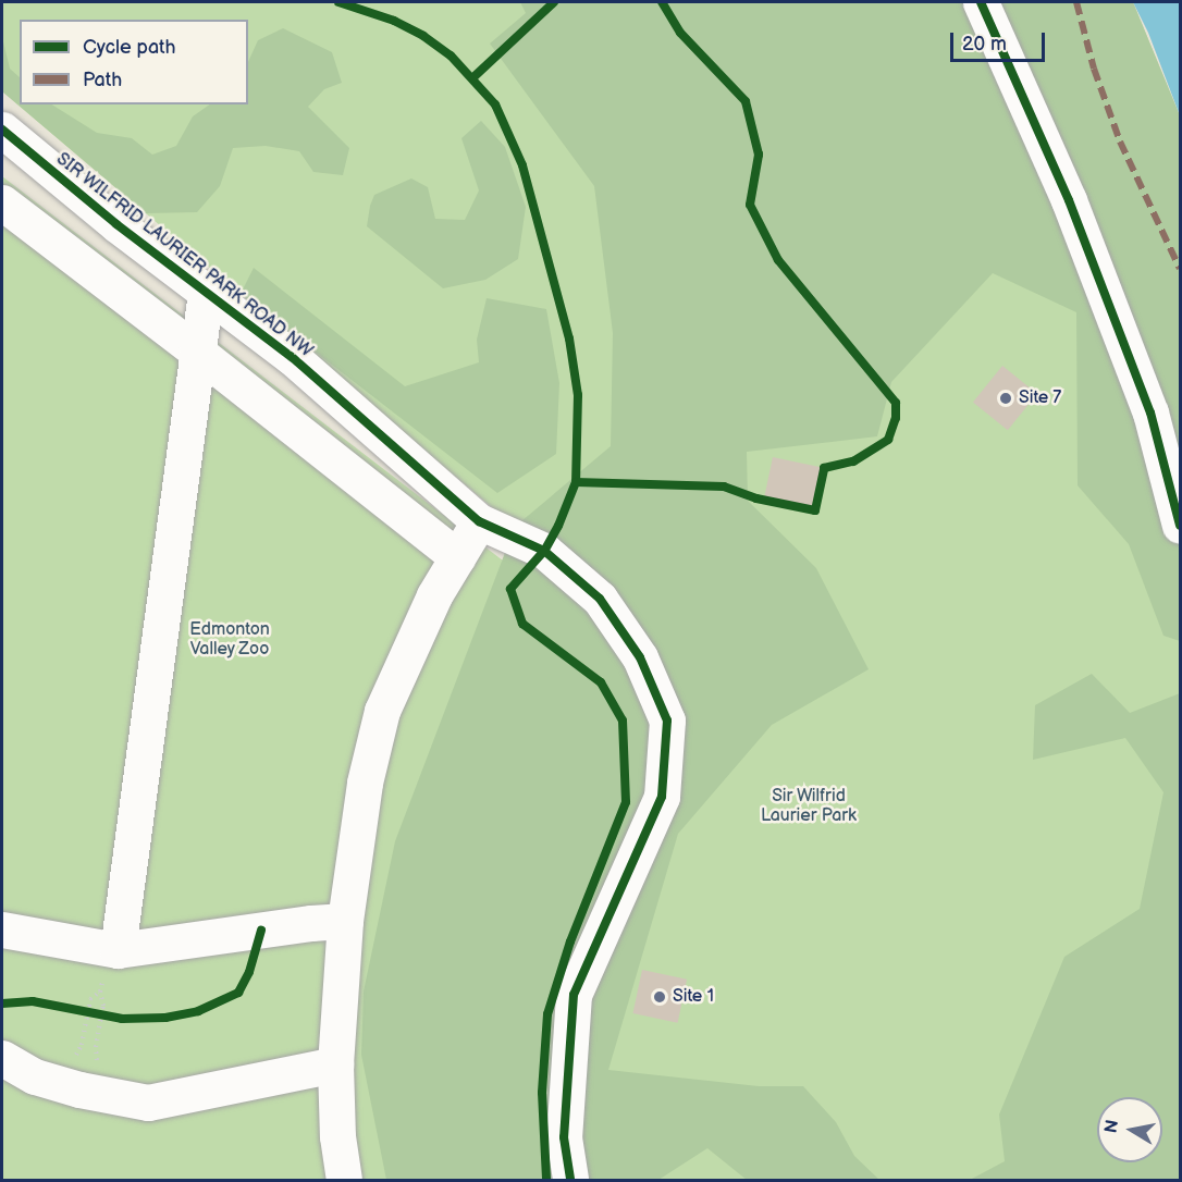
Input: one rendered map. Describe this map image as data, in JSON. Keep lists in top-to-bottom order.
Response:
{
  "streets": {
    "street": ["SIR WILFRID LAURIER PARK ROAD NW"]
  },
  "parks": ["Edmonton Valley Zoo", "Sir Wilfrid Laurier Park"],
  "places": ["Site 7", "Site 1"],
  "legend": ["Cycle path", "Path"],
  "scale_bar": "20 m",
  "north": "left"
}
